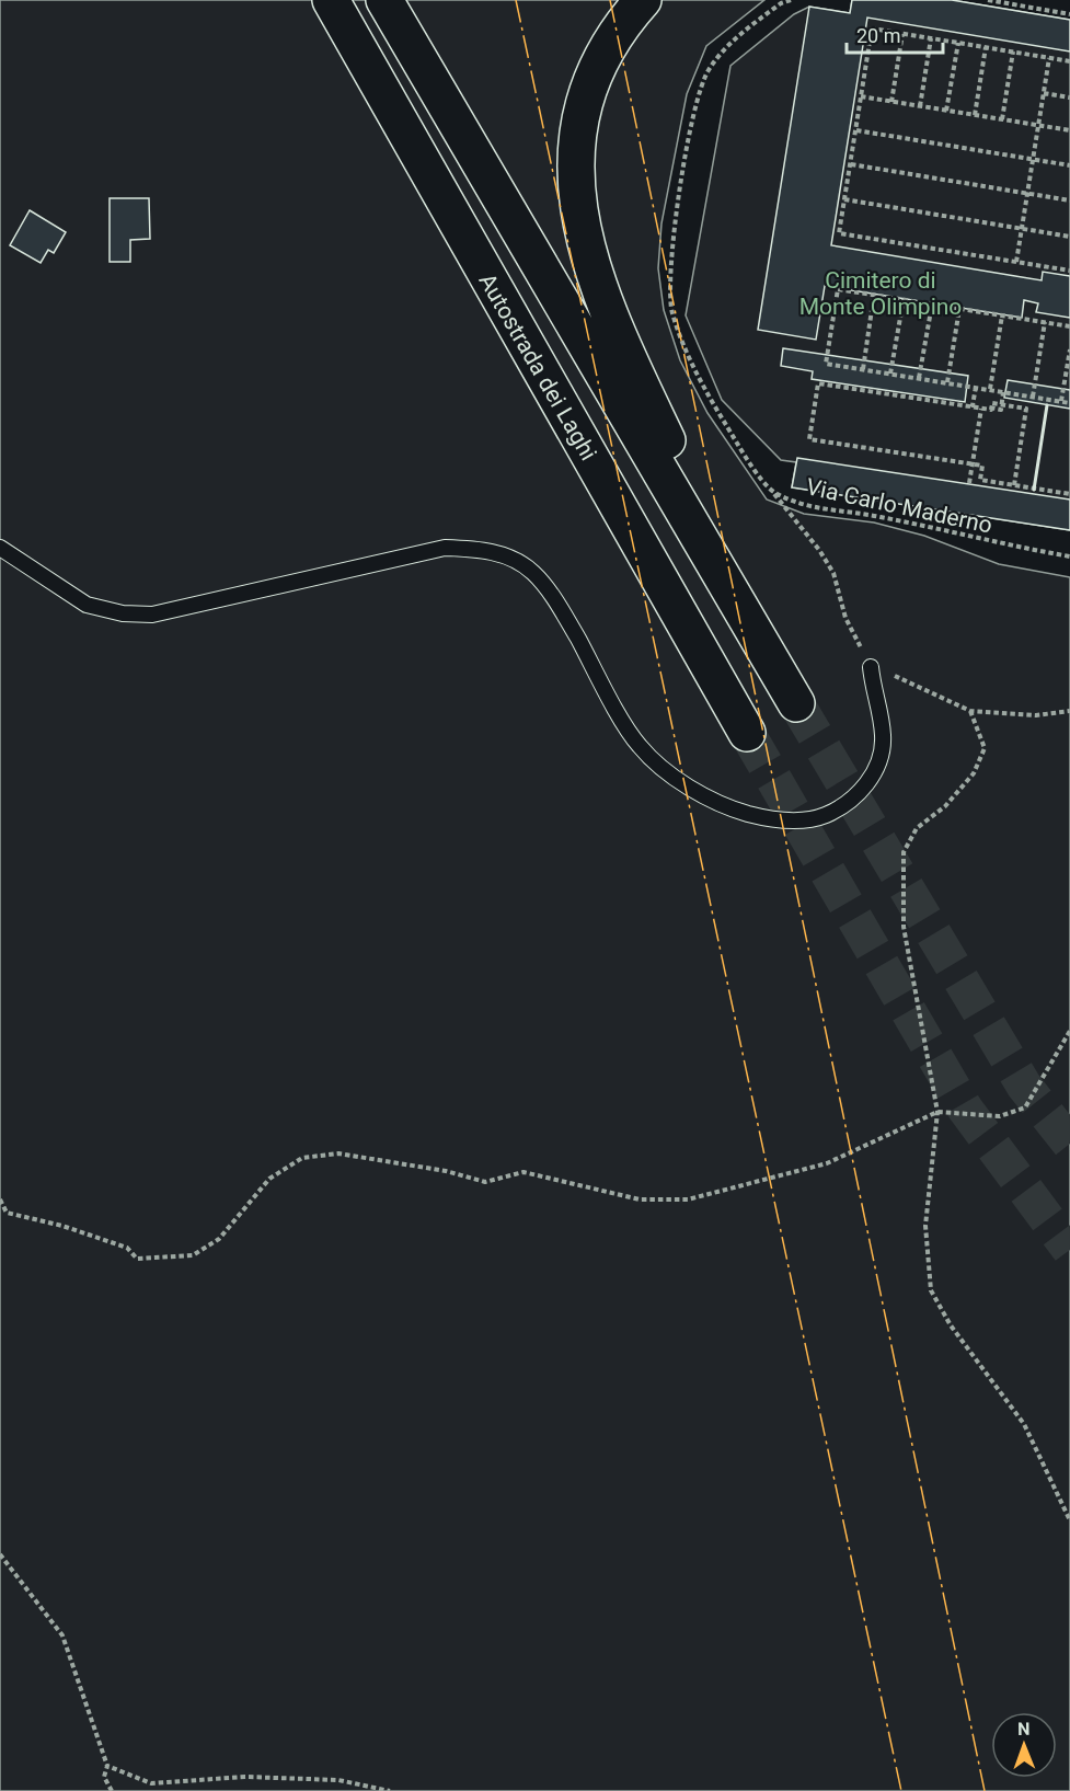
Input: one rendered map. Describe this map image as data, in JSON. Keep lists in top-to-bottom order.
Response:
{
  "streets": {
    "highway": ["Autostrada dei Laghi"],
    "path": ["Via Carlo Maderno"]
  },
  "parks": ["Cimitero di Monte Olimpino"],
  "scale_bar": "20 m",
  "north": "top"
}
